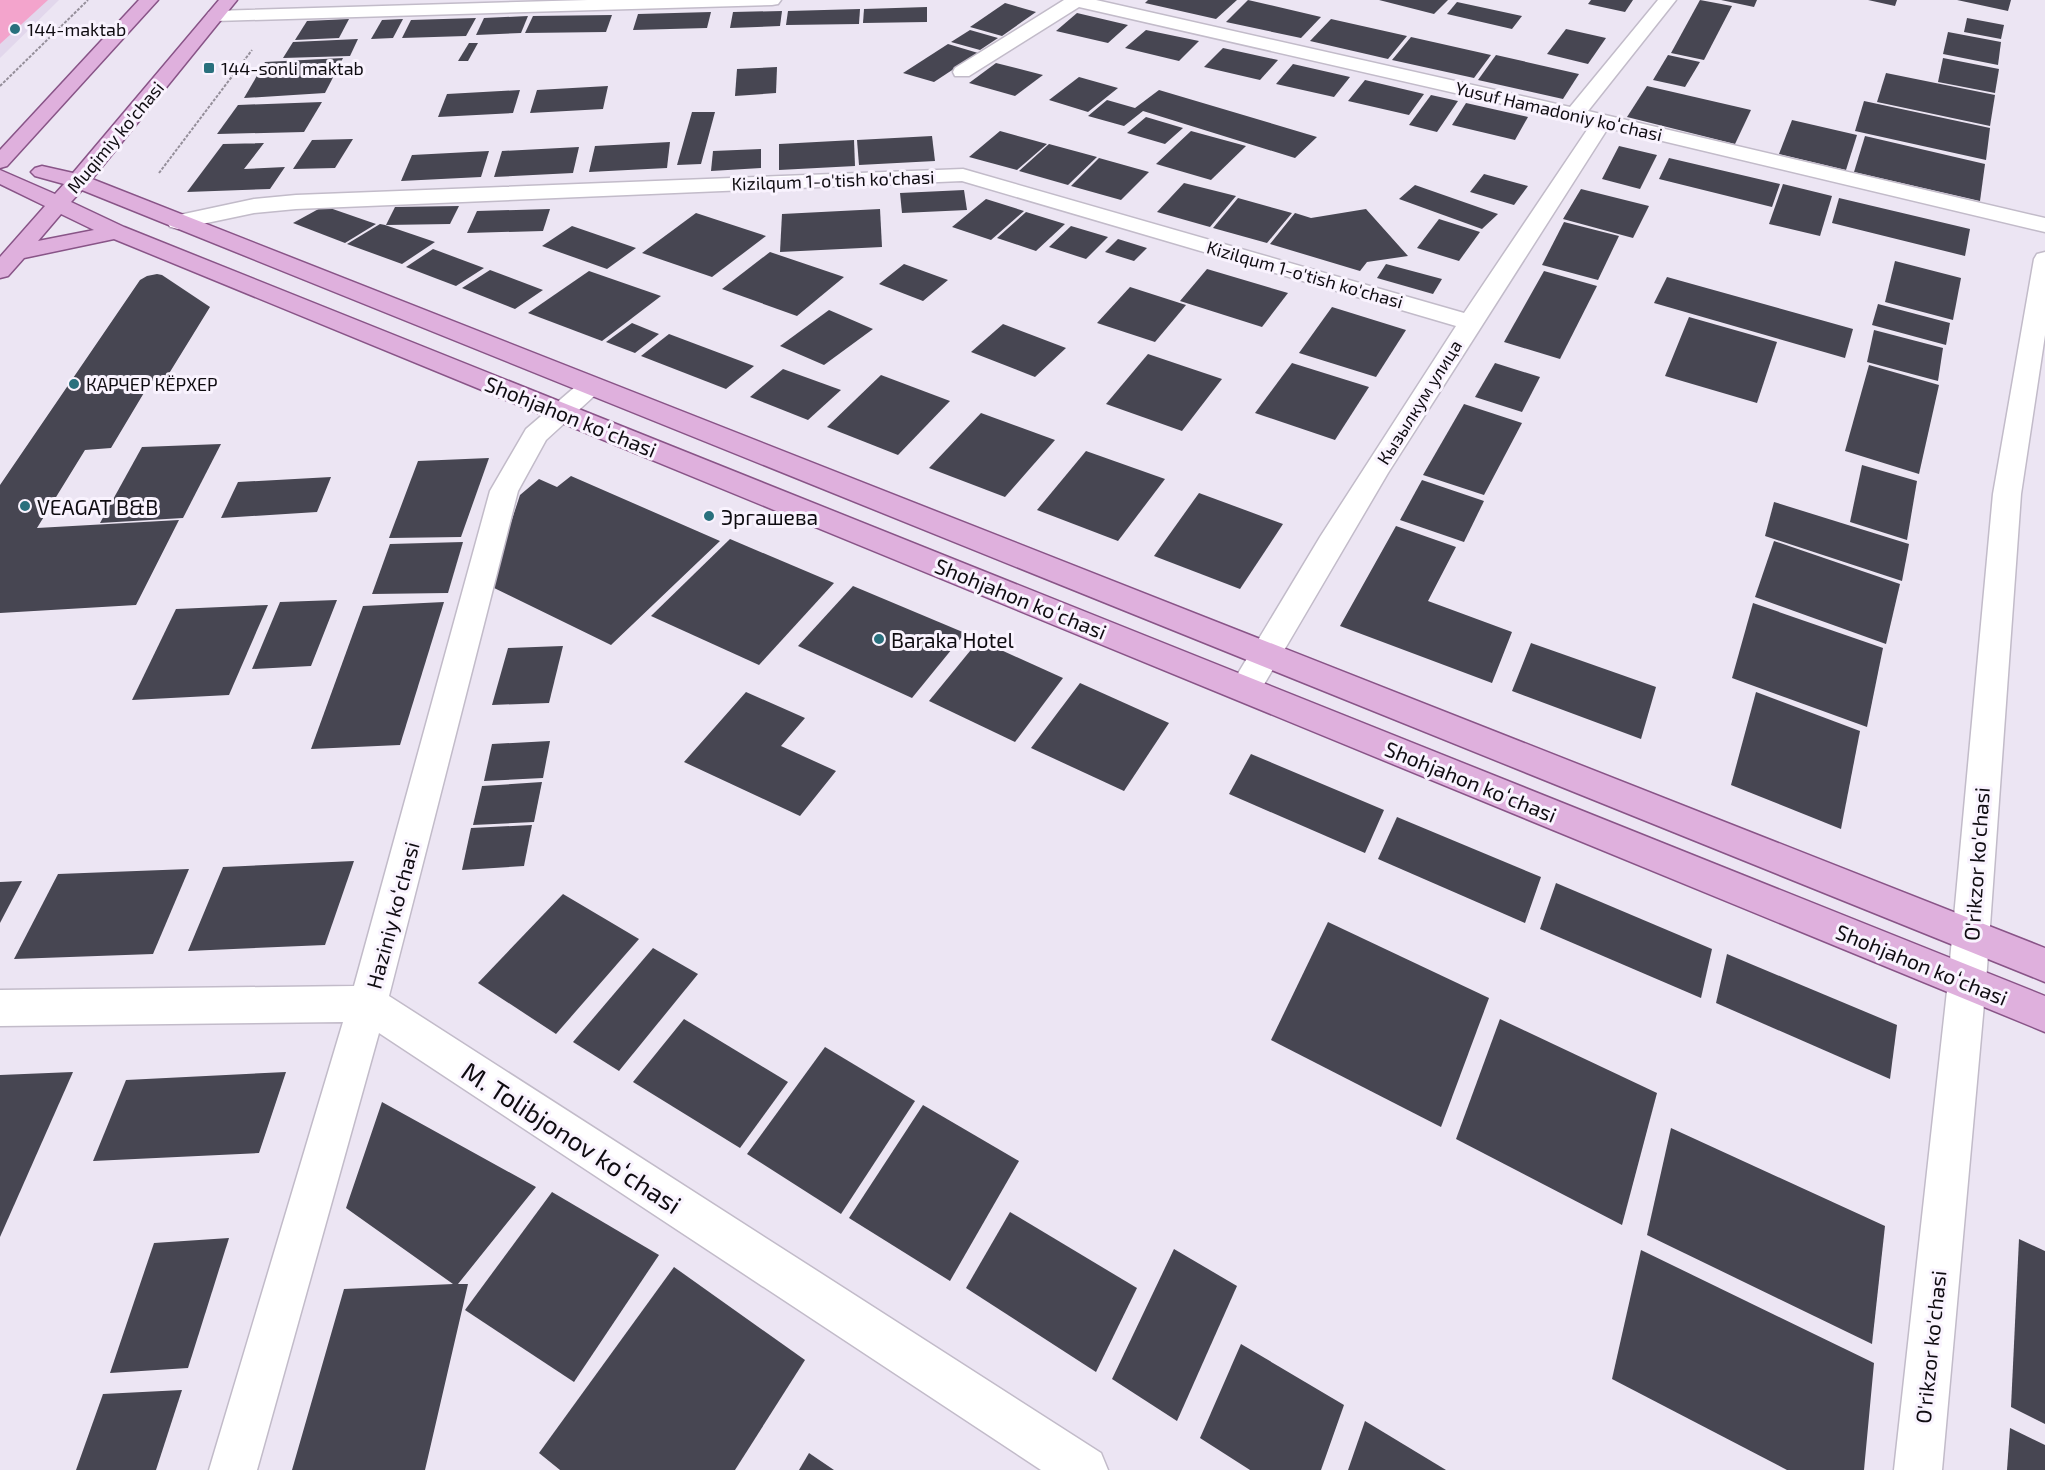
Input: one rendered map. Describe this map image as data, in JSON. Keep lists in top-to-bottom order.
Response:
{
  "streets": {
    "main road": ["Muqimiy ko'chasi", "Shohjahon koʻchasi"],
    "street": [
      "Yusuf Hamadoniy koʻchasi",
      "Kizilqum 1-o'tish ko'chasi",
      "Кызылкум улица",
      "O'rikzor ko'chasi",
      "Haziniy koʻchasi",
      "M. Tolibjonov koʻchasi"
    ]
  },
  "crossings": [
    ["Yusuf Hamadoniy koʻchasi", "Кызылкум улица"],
    ["Muqimiy ko'chasi", "Shohjahon koʻchasi"],
    ["Kizilqum 1-o'tish ko'chasi", "Кызылкум улица"],
    ["Kizilqum 1-o'tish ko'chasi", "Shohjahon koʻchasi"],
    ["Кызылкум улица", "Shohjahon koʻchasi"],
    ["Shohjahon koʻchasi", "O'rikzor ko'chasi"],
    ["Shohjahon koʻchasi", "Haziniy koʻchasi"],
    ["Haziniy koʻchasi", "M. Tolibjonov koʻchasi"]
  ],
  "places": {
    "other": [
      "144-maktab",
      "КАРЧЕР КЁРХЕР",
      "VEAGAT B&B",
      "Эргашева",
      "Baraka Hotel"
    ],
    "transit": ["144-sonli maktab"]
  }
}
